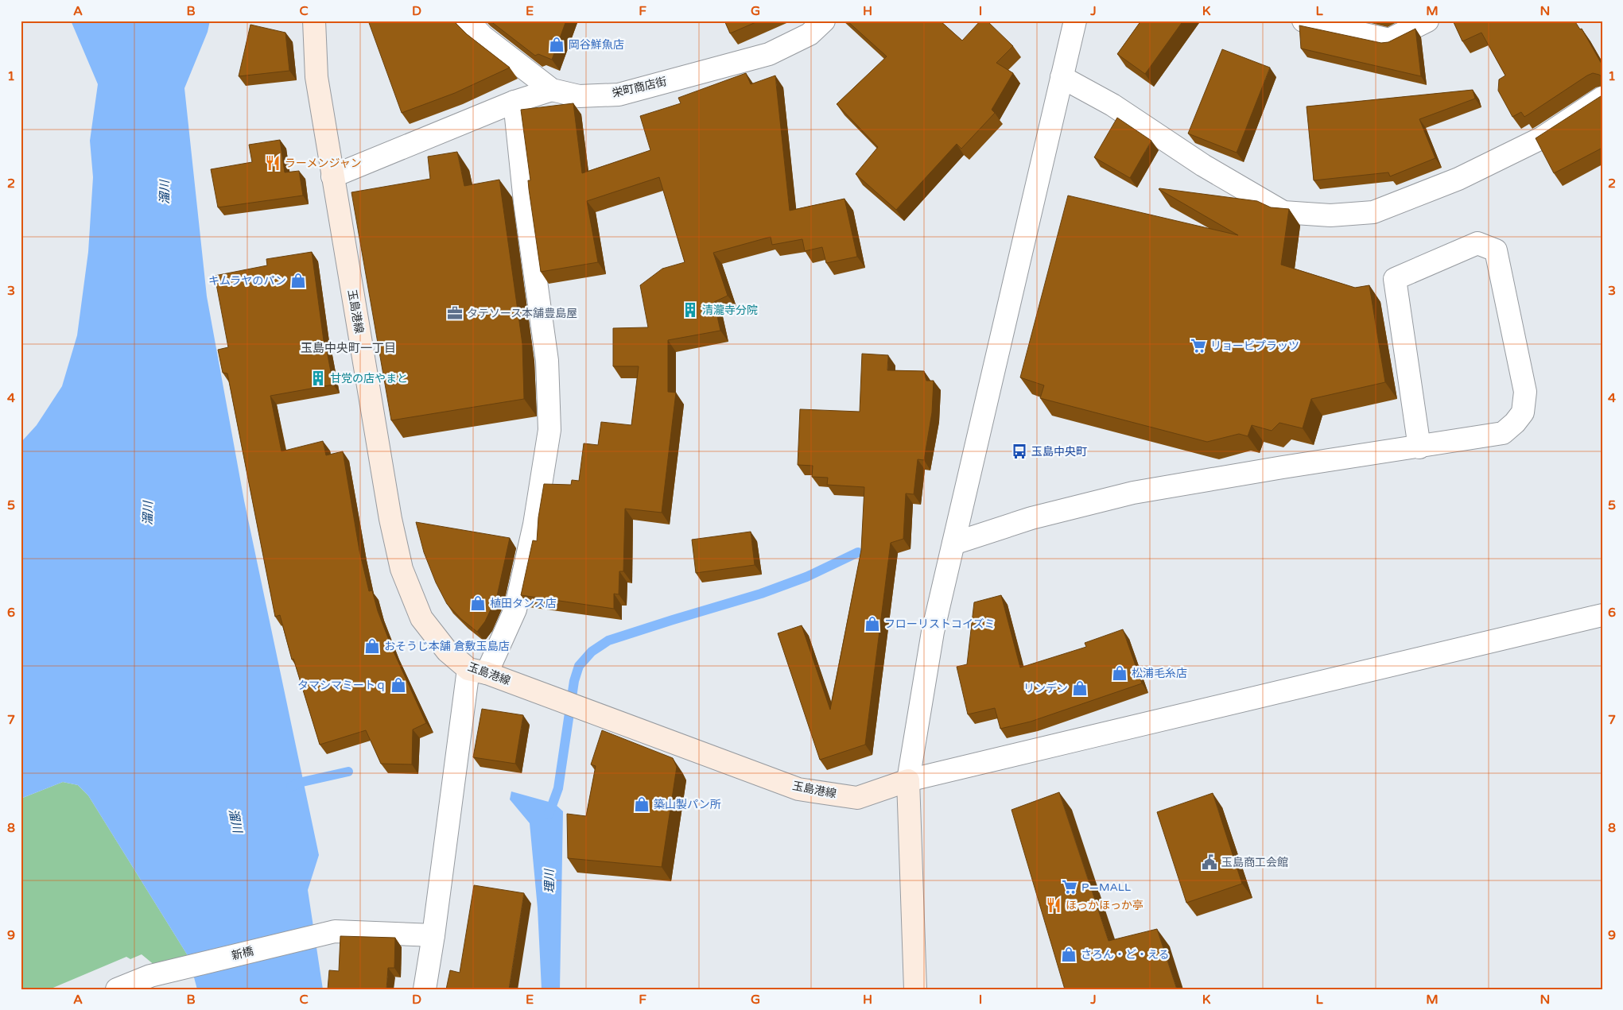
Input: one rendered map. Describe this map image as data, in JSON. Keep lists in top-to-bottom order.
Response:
{
  "streets": {
    "main road": ["玉島港線"],
    "street": ["栄町商店街", "新橋"]
  },
  "districts": ["玉島中央町一丁目"],
  "water": ["溜川", "理川"],
  "places": {
    "shop": [
      "岡谷鮮魚店",
      "キムラヤのパン",
      "植田タンス店",
      "フローリストコイズミ",
      "おそうじ本舗 倉敷玉島店",
      "松浦毛糸店",
      "タマシマミートｑ",
      "リンデン",
      "築山製パン所",
      "さろん・ど・える"
    ],
    "restaurant": ["ラーメンジャン", "ほっかほっか亭"],
    "building": ["清瀧寺分院", "甘党の店やまと"],
    "office": ["タテソース本舗豊島屋"],
    "supermarket": ["リョービプラッツ", "P―MALL"],
    "bus stop": ["玉島中央町"],
    "public building": ["玉島商工会館"]
  },
  "grid": {
    "columns": [
      "A",
      "B",
      "C",
      "D",
      "E",
      "F",
      "G",
      "H",
      "I",
      "J",
      "K",
      "L",
      "M",
      "N"
    ],
    "rows": [
      "1",
      "2",
      "3",
      "4",
      "5",
      "6",
      "7",
      "8",
      "9"
    ]
  }
}
